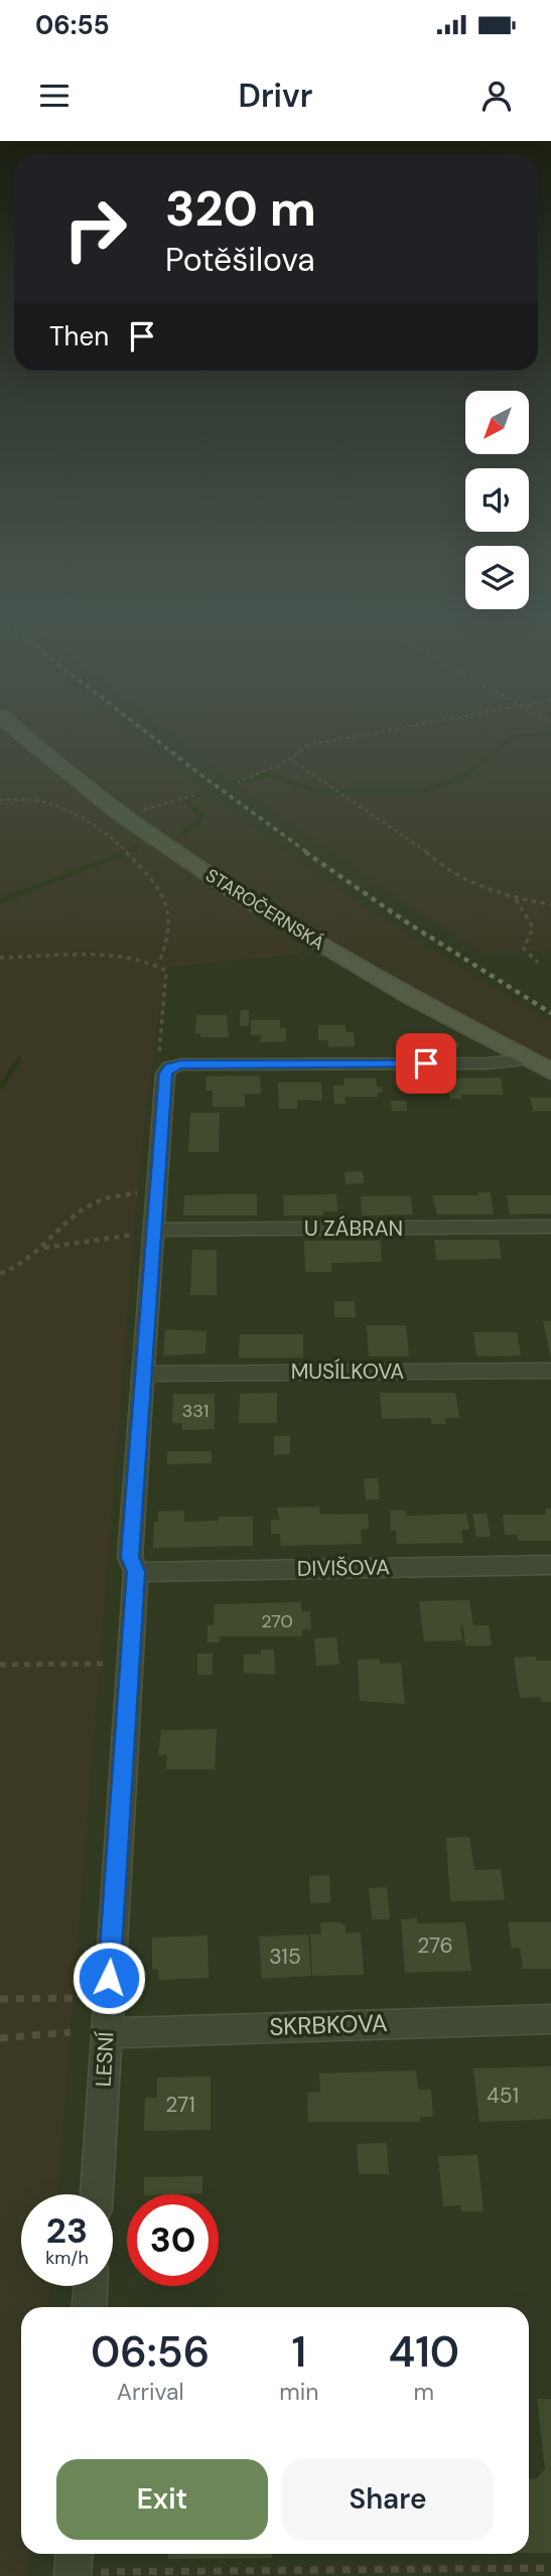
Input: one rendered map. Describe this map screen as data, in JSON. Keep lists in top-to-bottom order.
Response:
{
  "streets": {
    "main road": ["STAROČERNSKÁ"],
    "street": [
      "U ZÁBRAN",
      "MUSÍLKOVA",
      "DIVIŠOVA",
      "SKRBKOVA",
      "LESNÍ"
    ]
  },
  "crossings": [
    ["U ZÁBRAN", "LESNÍ"],
    ["MUSÍLKOVA", "LESNÍ"],
    ["DIVIŠOVA", "LESNÍ"],
    ["SKRBKOVA", "LESNÍ"]
  ],
  "house_numbers": [
    "331",
    "270",
    "276",
    "315",
    "451",
    "271"
  ],
  "north": "bottom left",
  "page": {
    "status": "06:55",
    "header": "Drivr",
    "turn": ["320 m", "Potěšilova"],
    "then": "Then",
    "speed": "23 km/h",
    "limit": "30",
    "eta": [
      "06:56",
      "Arrival",
      "1",
      "min",
      "410",
      "m"
    ],
    "buttons": ["Exit", "Share"]
  }
}
